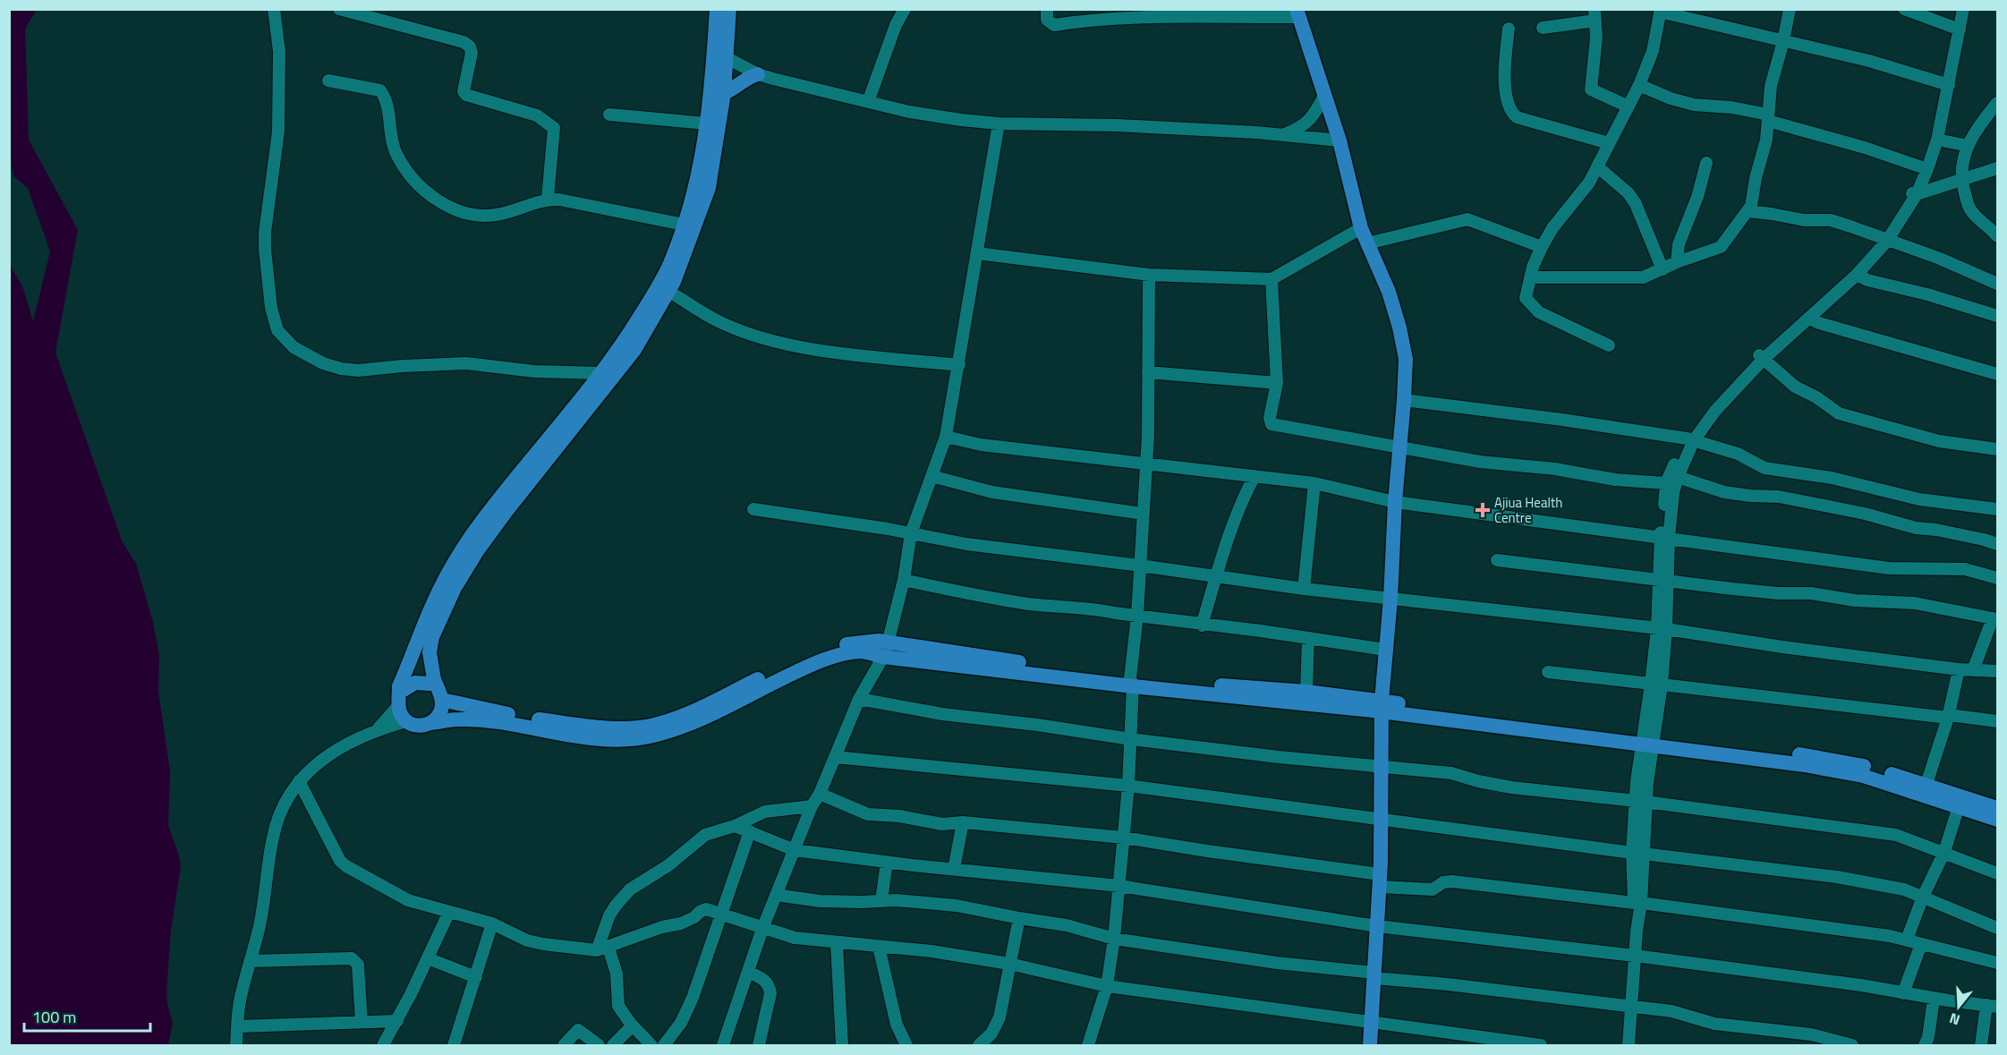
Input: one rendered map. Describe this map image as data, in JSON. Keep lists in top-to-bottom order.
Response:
{
  "places": {
    "health": ["Ajiua Health Centre"]
  },
  "scale_bar": "100 m",
  "north": "bottom"
}
